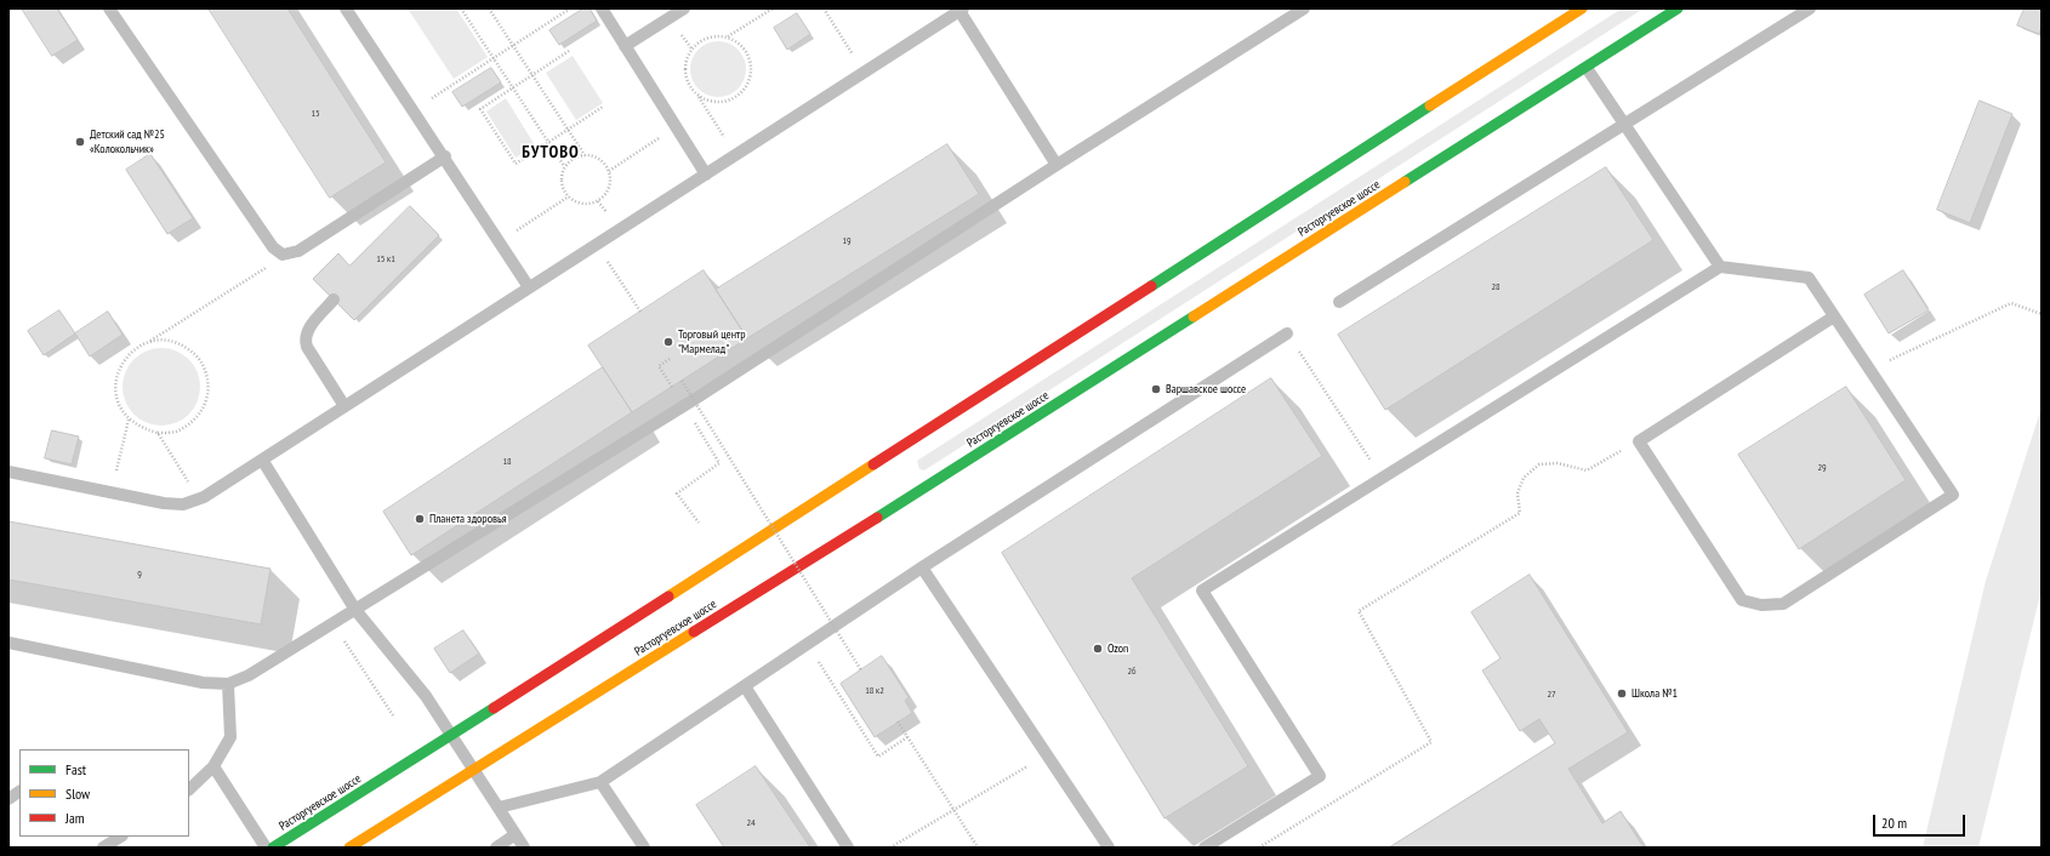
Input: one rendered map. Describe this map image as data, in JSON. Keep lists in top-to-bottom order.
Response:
{
  "streets": {
    "main road": ["Расторгуевское шоссе"]
  },
  "districts": ["БУТОВО"],
  "places": [
    "Детский сад №25 «Колокольчик»",
    "Торговый центр \"Мармелад\"",
    "Варшавское шоссе",
    "Планета здоровья",
    "Ozon",
    "Школа №1"
  ],
  "house_numbers": [
    "15",
    "19",
    "15 к1",
    "28",
    "18",
    "29",
    "9",
    "26",
    "18 к2",
    "27",
    "24"
  ],
  "legend": ["Fast", "Slow", "Jam"],
  "scale_bar": "20 m"
}
